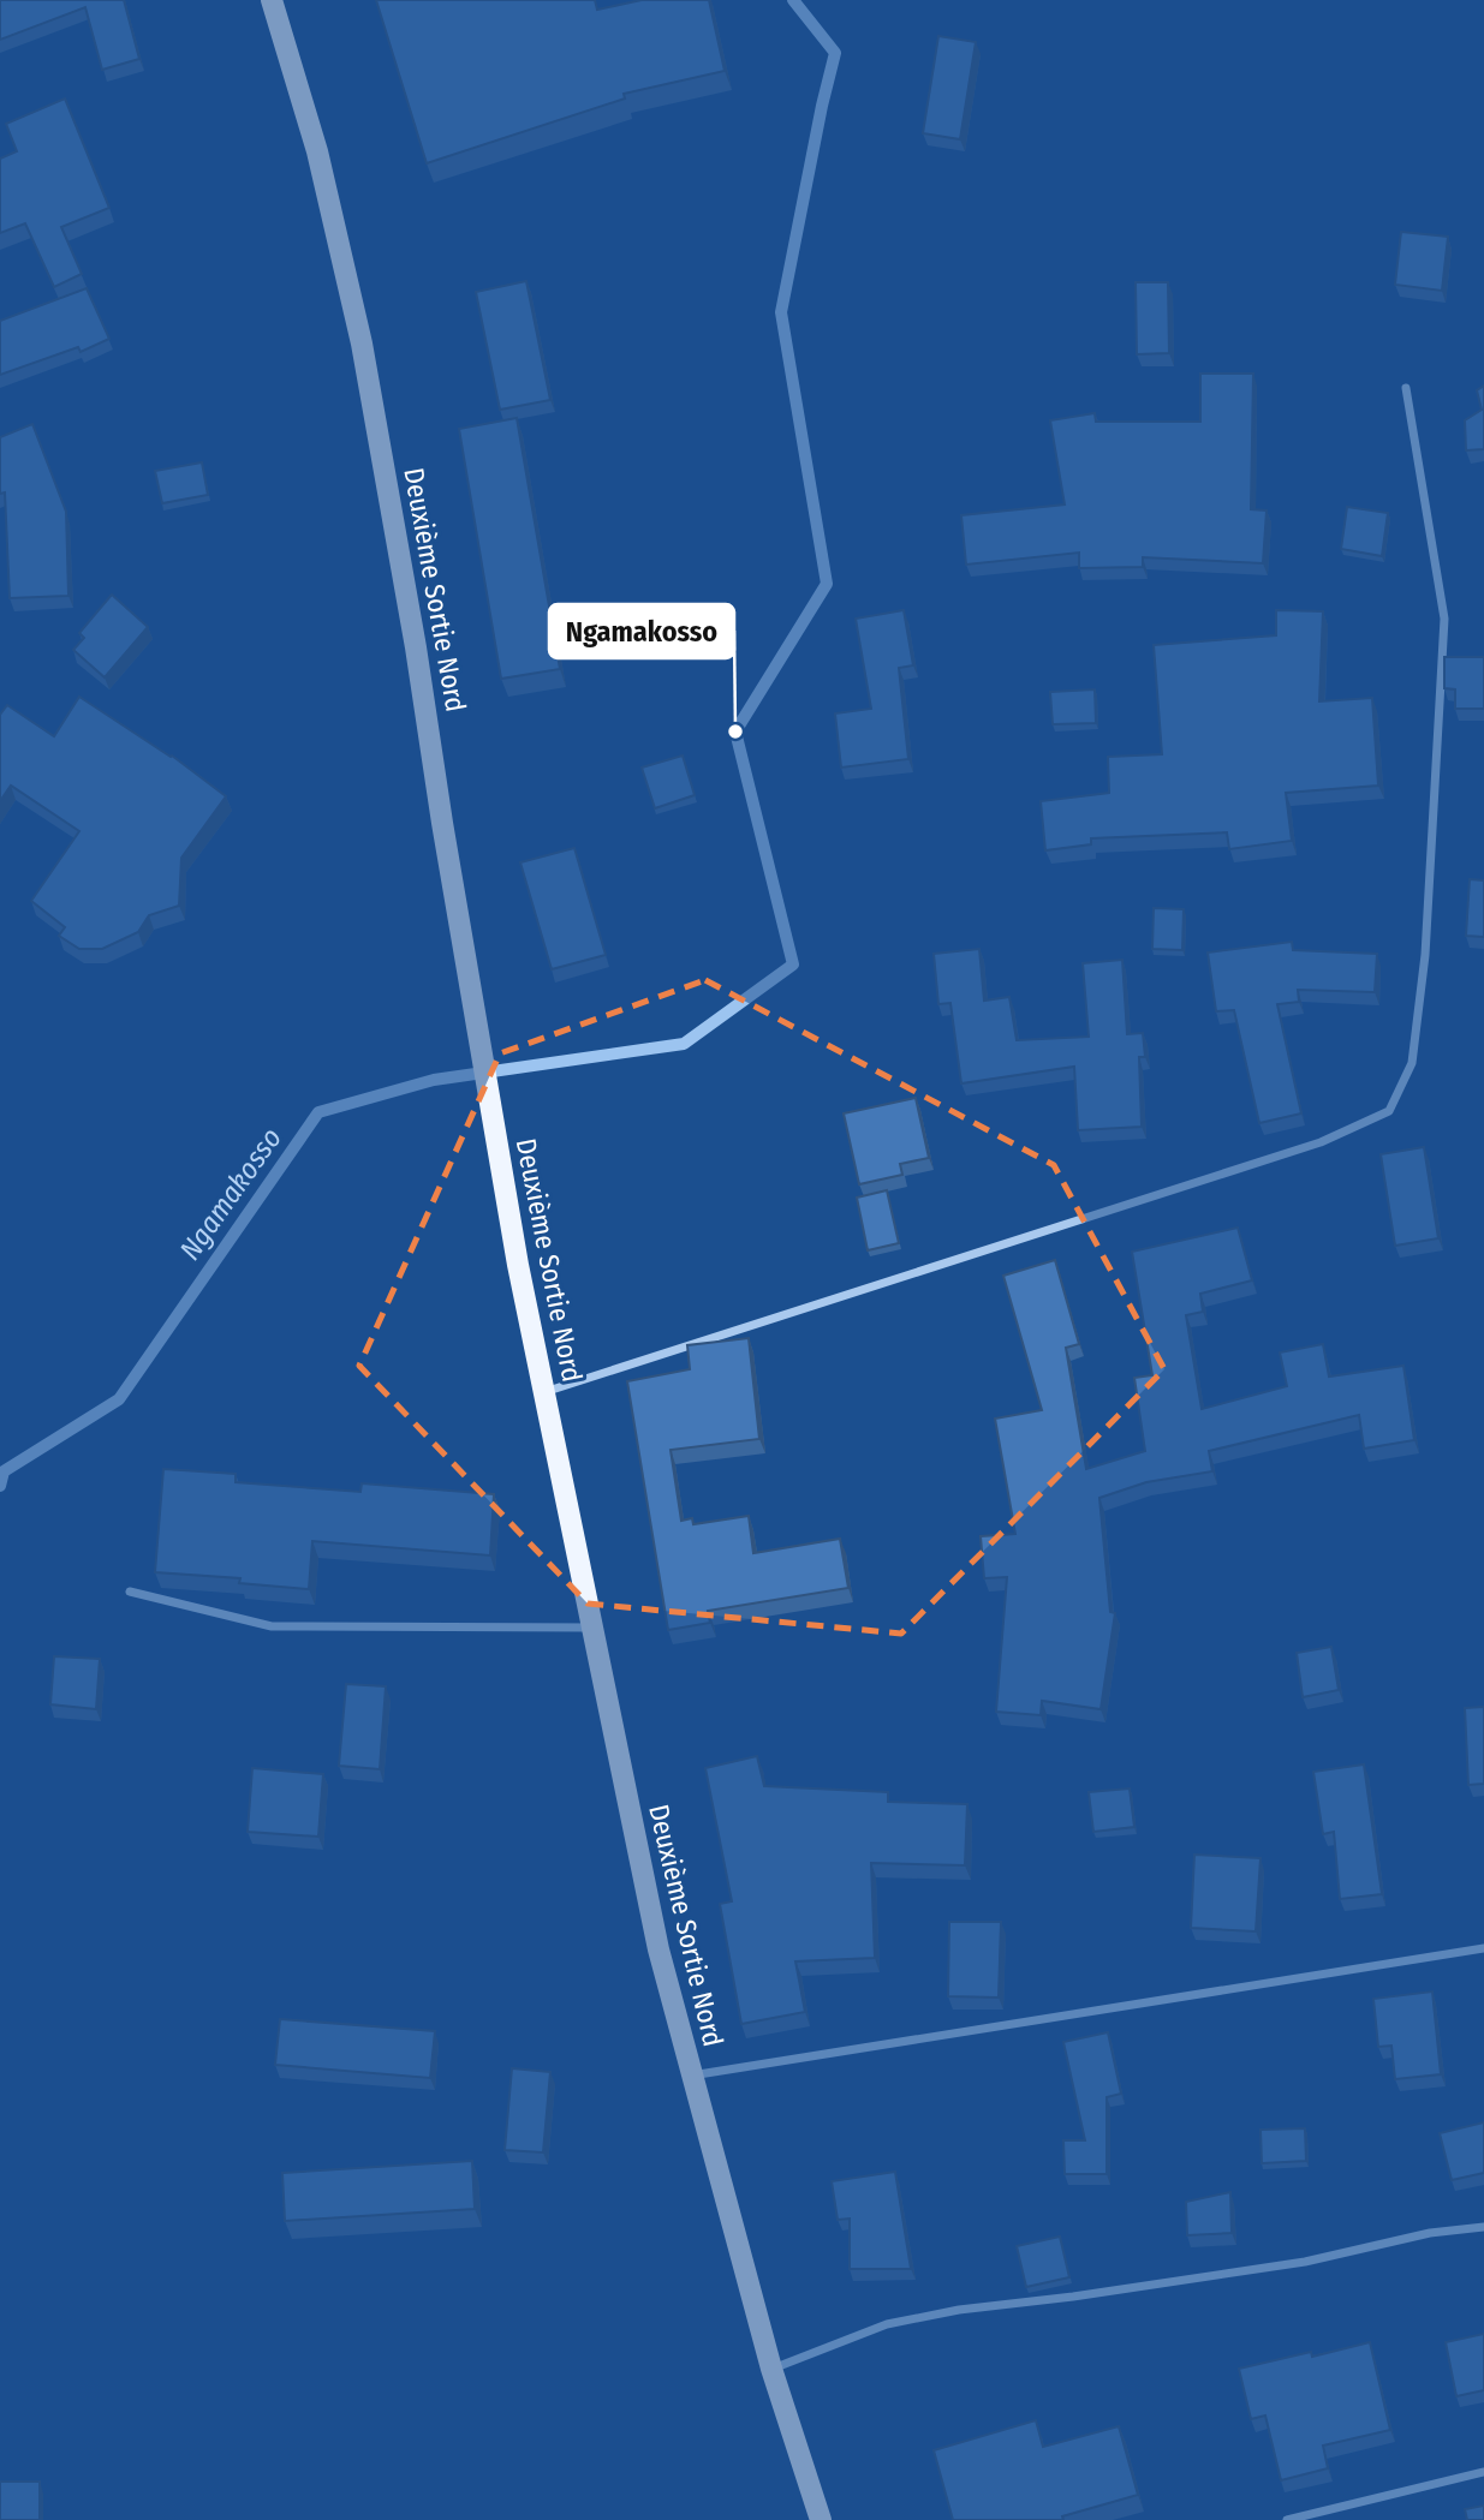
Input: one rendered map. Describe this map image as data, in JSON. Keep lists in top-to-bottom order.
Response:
{
  "streets": {
    "main road": ["Deuxième Sortie Nord"]
  },
  "water": ["Ngamakosso"],
  "places": ["Ngamakosso"]
}
